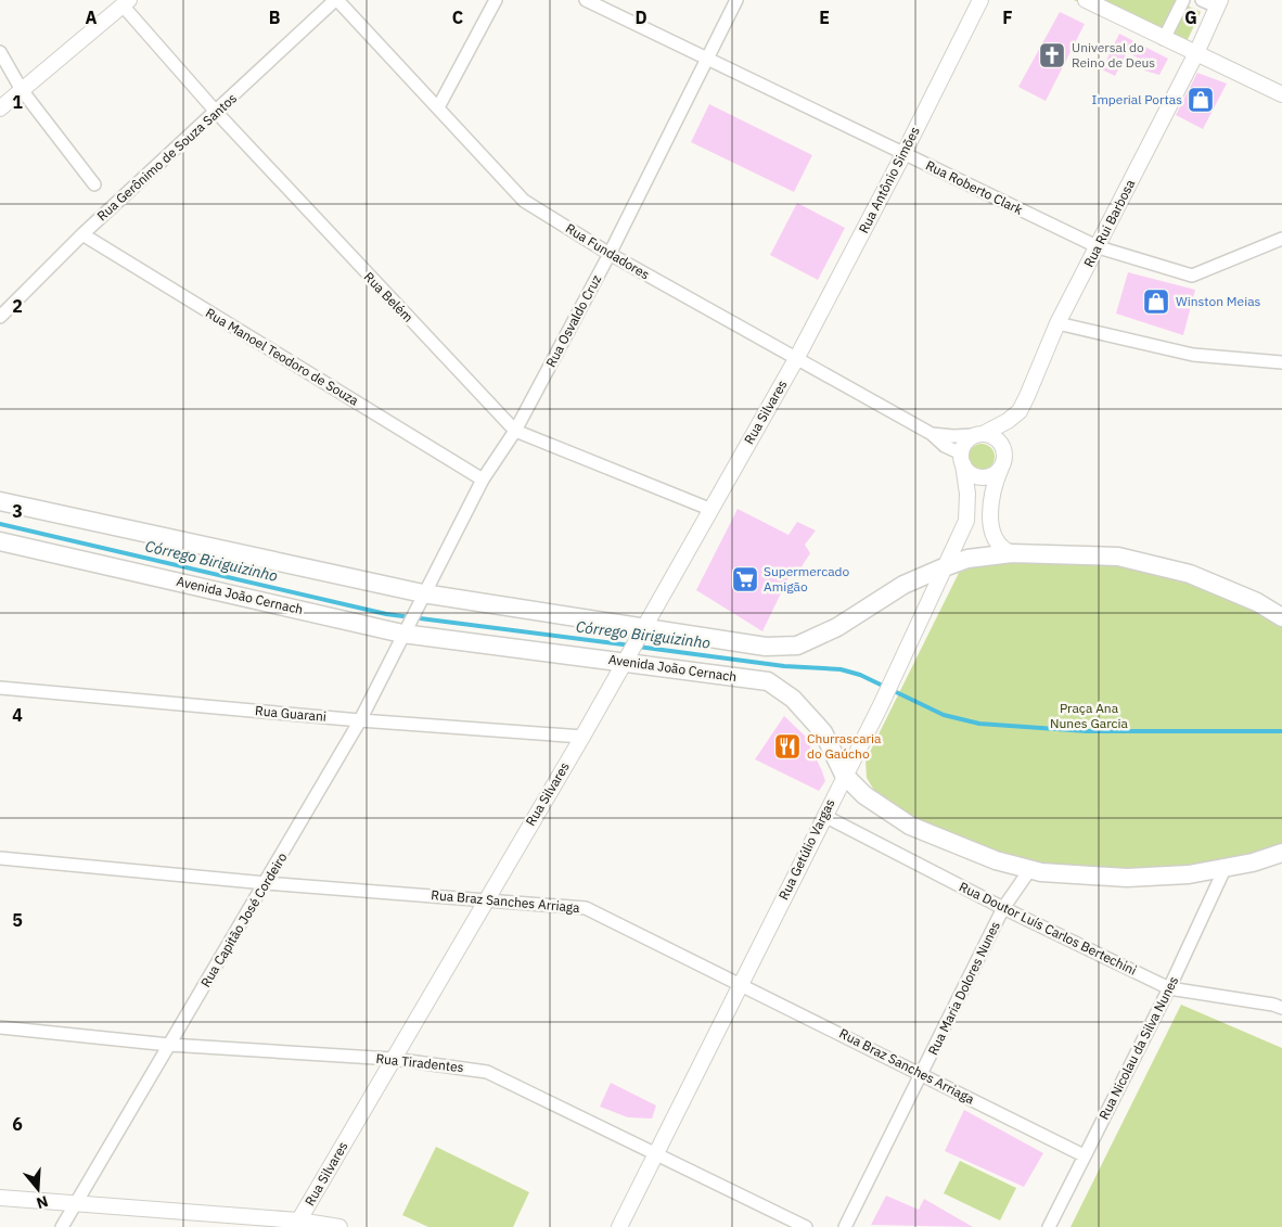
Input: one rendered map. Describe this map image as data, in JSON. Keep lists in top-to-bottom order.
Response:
{
  "streets": {
    "main road": ["Avenida João Cernach"],
    "street": [
      "Rua Gerônimo de Souza Santos",
      "Rua Antônio Simões",
      "Rua Roberto Clark",
      "Rua Rui Barbosa",
      "Rua Fundadores",
      "Rua Belém",
      "Rua Osvaldo Cruz",
      "Rua Manoel Teodoro de Souza",
      "Rua Silvares",
      "Rua Guarani",
      "Rua Getúlio Vargas",
      "Rua Braz Sanches Arriaga",
      "Rua Capitão José Cordeiro",
      "Rua Doutor Luís Carlos Bertechini",
      "Rua Maria Dolores Nunes",
      "Rua Nicolau da Silva Nunes",
      "Rua Tiradentes"
    ]
  },
  "crossings": [
    ["Rua Gerônimo de Souza Santos", "Rua Fundadores"],
    ["Rua Gerônimo de Souza Santos", "Rua Belém"],
    ["Rua Gerônimo de Souza Santos", "Rua Manoel Teodoro de Souza"],
    ["Rua Antônio Simões", "Rua Roberto Clark"],
    ["Rua Antônio Simões", "Rua Fundadores"],
    ["Rua Antônio Simões", "Rua Silvares"],
    ["Rua Roberto Clark", "Rua Rui Barbosa"],
    ["Rua Roberto Clark", "Rua Osvaldo Cruz"],
    ["Rua Rui Barbosa", "Rua Fundadores"],
    ["Rua Rui Barbosa", "Rua Getúlio Vargas"],
    ["Rua Fundadores", "Rua Osvaldo Cruz"],
    ["Rua Fundadores", "Rua Silvares"],
    ["Rua Fundadores", "Rua Getúlio Vargas"],
    ["Rua Belém", "Rua Osvaldo Cruz"],
    ["Rua Belém", "Rua Silvares"],
    ["Rua Osvaldo Cruz", "Rua Manoel Teodoro de Souza"],
    ["Rua Osvaldo Cruz", "Rua Capitão José Cordeiro"],
    ["Rua Silvares", "Avenida João Cernach"],
    ["Rua Silvares", "Rua Guarani"],
    ["Rua Silvares", "Rua Braz Sanches Arriaga"],
    ["Rua Silvares", "Rua Tiradentes"],
    ["Avenida João Cernach", "Rua Getúlio Vargas"],
    ["Avenida João Cernach", "Rua Capitão José Cordeiro"],
    ["Avenida João Cernach", "Rua Maria Dolores Nunes"],
    ["Avenida João Cernach", "Rua Nicolau da Silva Nunes"],
    ["Rua Guarani", "Rua Capitão José Cordeiro"],
    ["Rua Getúlio Vargas", "Rua Braz Sanches Arriaga"],
    ["Rua Getúlio Vargas", "Rua Doutor Luís Carlos Bertechini"],
    ["Rua Getúlio Vargas", "Rua Tiradentes"],
    ["Rua Braz Sanches Arriaga", "Rua Capitão José Cordeiro"],
    ["Rua Braz Sanches Arriaga", "Rua Maria Dolores Nunes"],
    ["Rua Braz Sanches Arriaga", "Rua Nicolau da Silva Nunes"],
    ["Rua Capitão José Cordeiro", "Rua Tiradentes"],
    ["Rua Doutor Luís Carlos Bertechini", "Rua Maria Dolores Nunes"],
    ["Rua Doutor Luís Carlos Bertechini", "Rua Nicolau da Silva Nunes"]
  ],
  "water": ["Córrego Biriguizinho"],
  "parks": ["Praça Ana Nunes Garcia"],
  "places": {
    "church": ["Universal do Reino de Deus"],
    "shop": ["Imperial Portas", "Winston Meias"],
    "supermarket": ["Supermercado Amigão"],
    "restaurant": ["Churrascaria do Gaúcho"]
  },
  "north": "bottom",
  "grid": {
    "columns": [
      "A",
      "B",
      "C",
      "D",
      "E",
      "F",
      "G"
    ],
    "rows": [
      "1",
      "2",
      "3",
      "4",
      "5",
      "6"
    ]
  }
}
